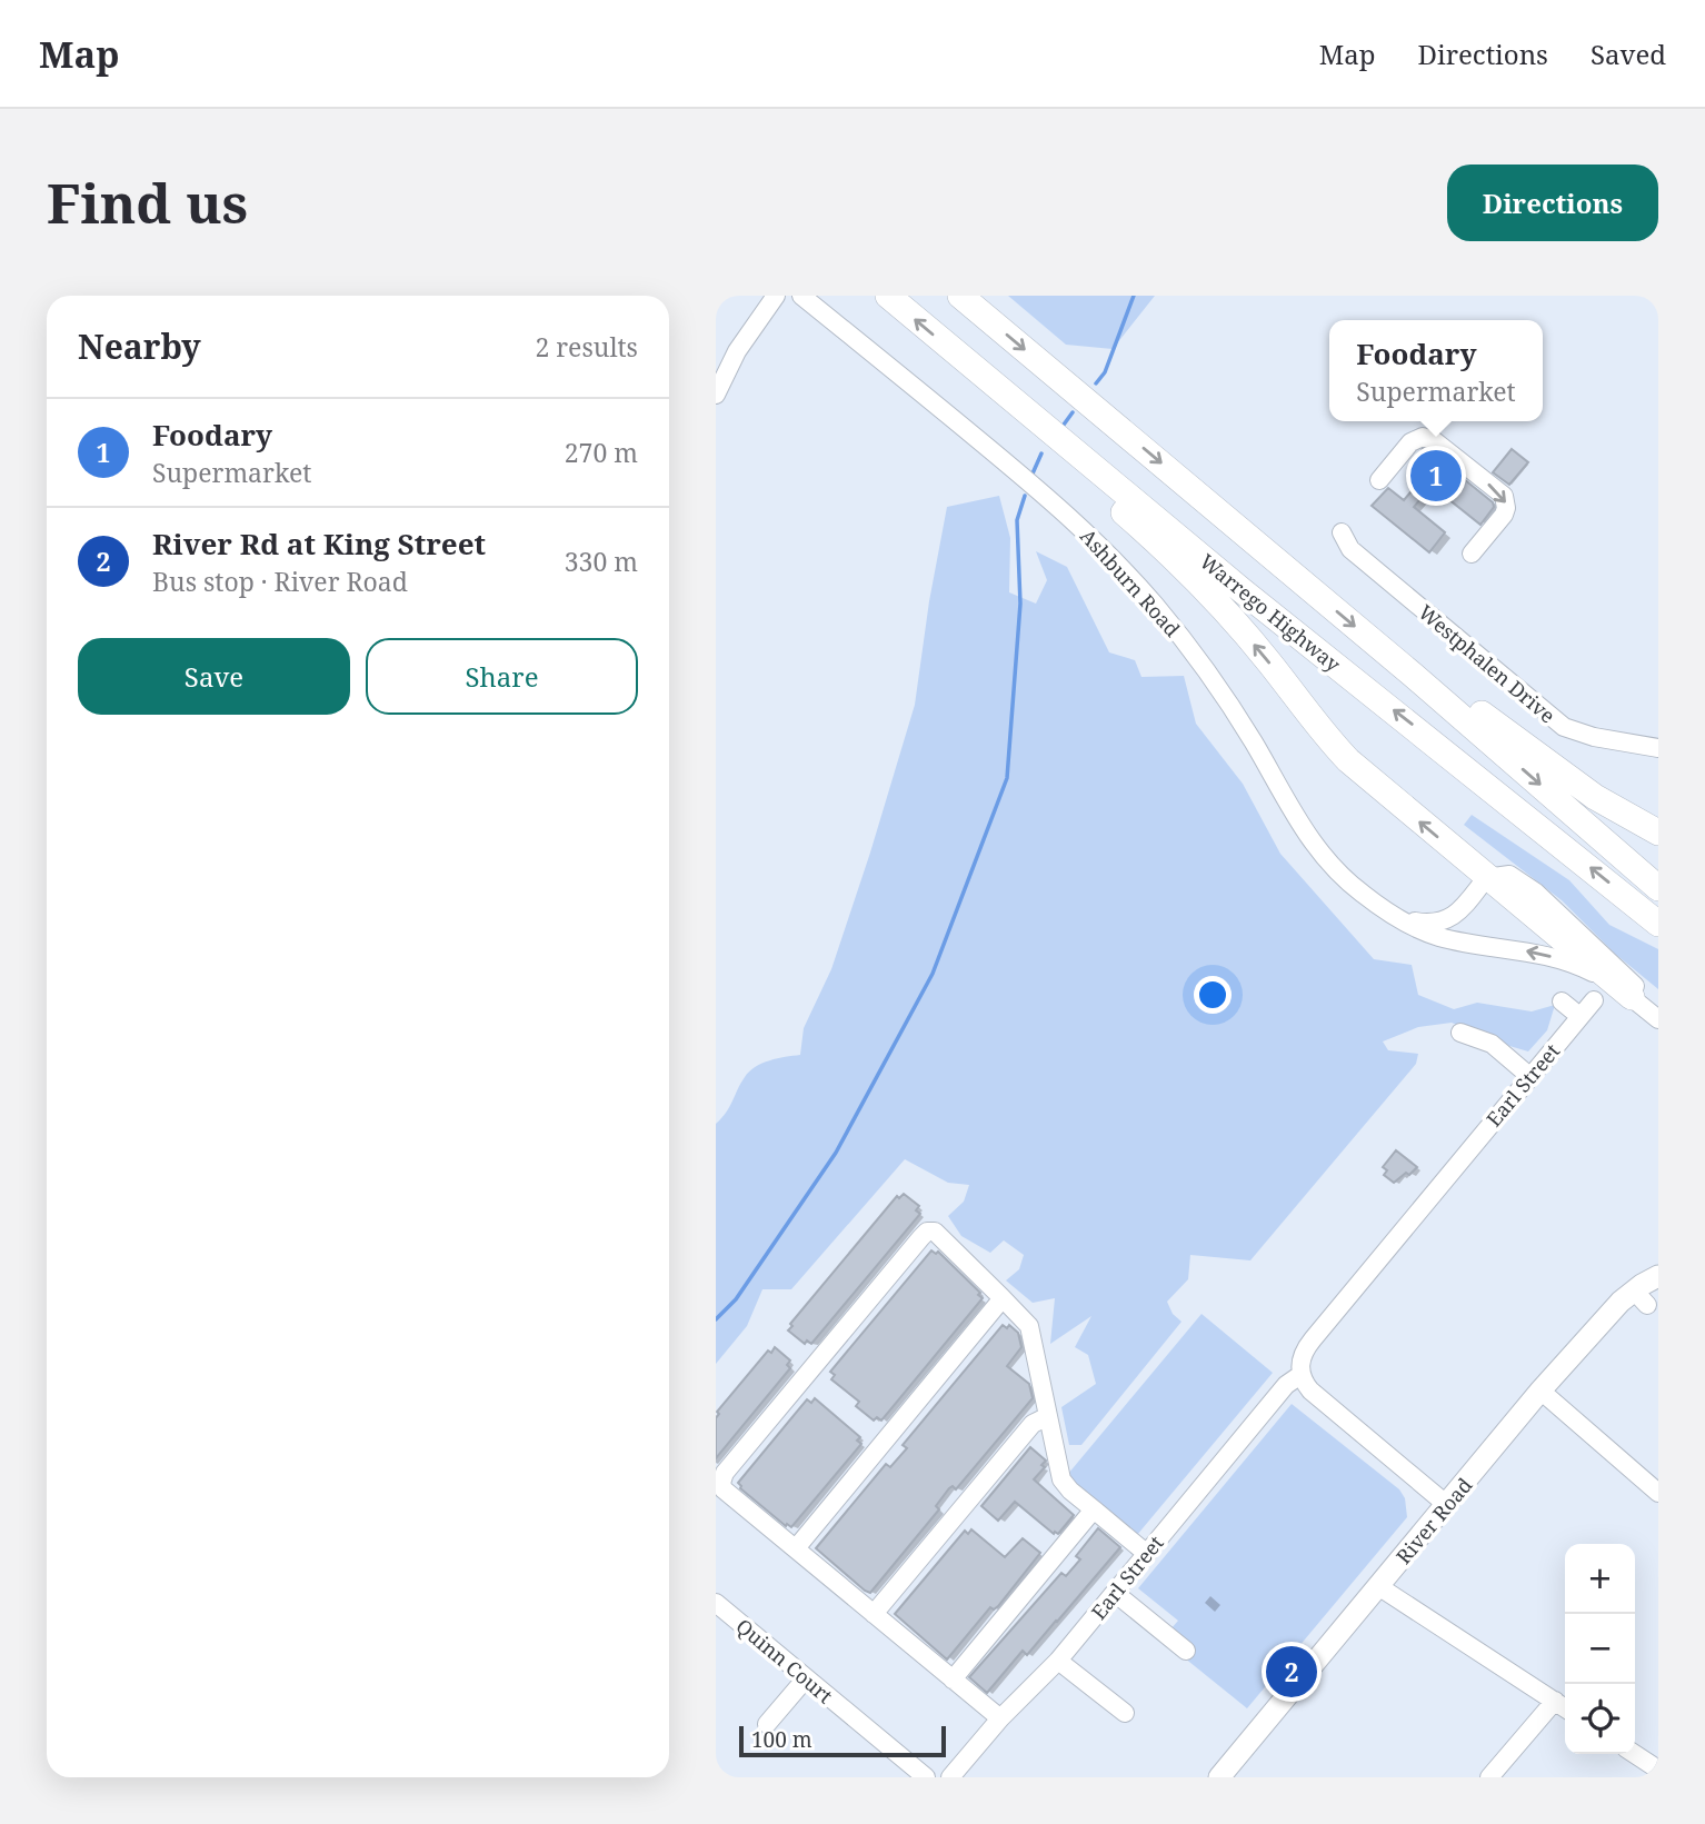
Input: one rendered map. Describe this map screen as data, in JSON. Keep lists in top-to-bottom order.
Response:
{
  "streets": {
    "highway": ["Warrego Highway"],
    "main road": ["River Road"],
    "street": [
      "Ashburn Road",
      "Westphalen Drive",
      "Earl Street",
      "Quinn Court"
    ]
  },
  "scale_bar": "100 m",
  "page": {
    "header": "Map",
    "nav": ["Map", "Directions", "Saved"],
    "buttons": [
      "Directions",
      ["Save", "Share"]
    ],
    "title": "Find us",
    "heading": ["Nearby", "2 results"],
    "popup": ["Foodary", "Supermarket"],
    "list": [
      {
        "mark": "1",
        "name": "Foodary",
        "note": "Supermarket",
        "value": "270 m"
      },
      {
        "mark": "2",
        "name": "River Rd at King Street",
        "note": "Bus stop · River Road",
        "value": "330 m"
      }
    ],
    "pins": ["1", "2"],
    "map_buttons": ["+", "−"],
    "scale": "100 m"
  }
}
